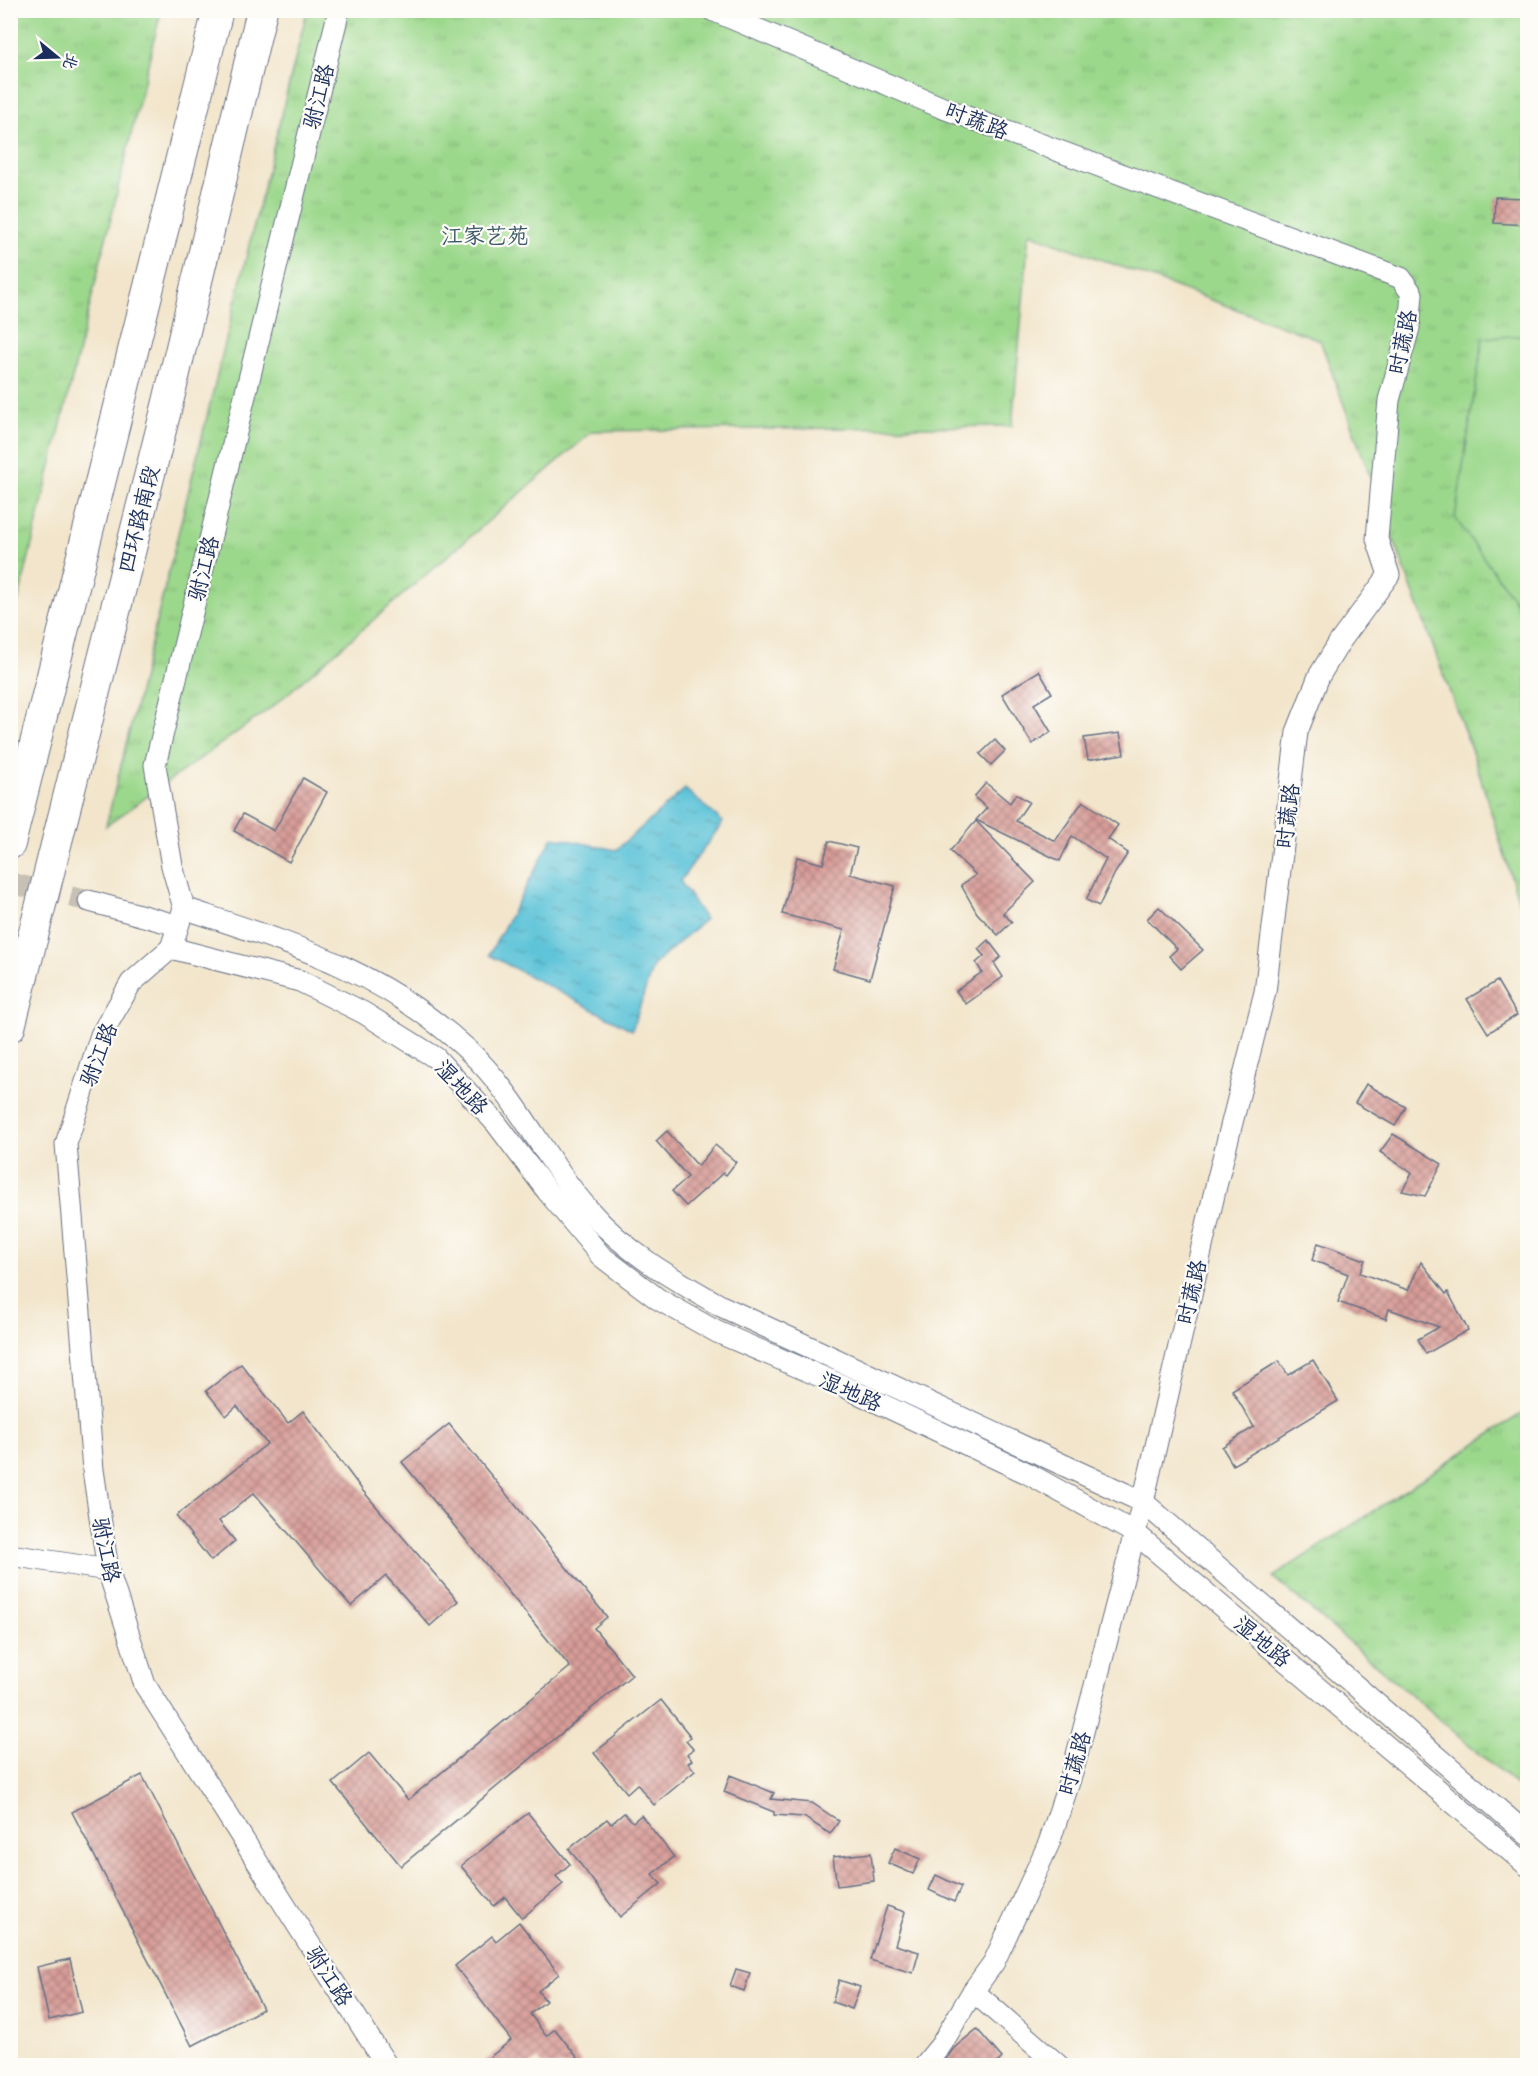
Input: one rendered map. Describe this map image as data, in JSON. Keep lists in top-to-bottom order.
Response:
{
  "streets": {
    "highway": ["四环路南段"],
    "street": ["驸江路", "时蔬路", "湿地路"]
  },
  "crossings": [
    ["驸江路", "湿地路"],
    ["时蔬路", "湿地路"]
  ],
  "parks": ["江家艺苑"],
  "north": "right"
}
